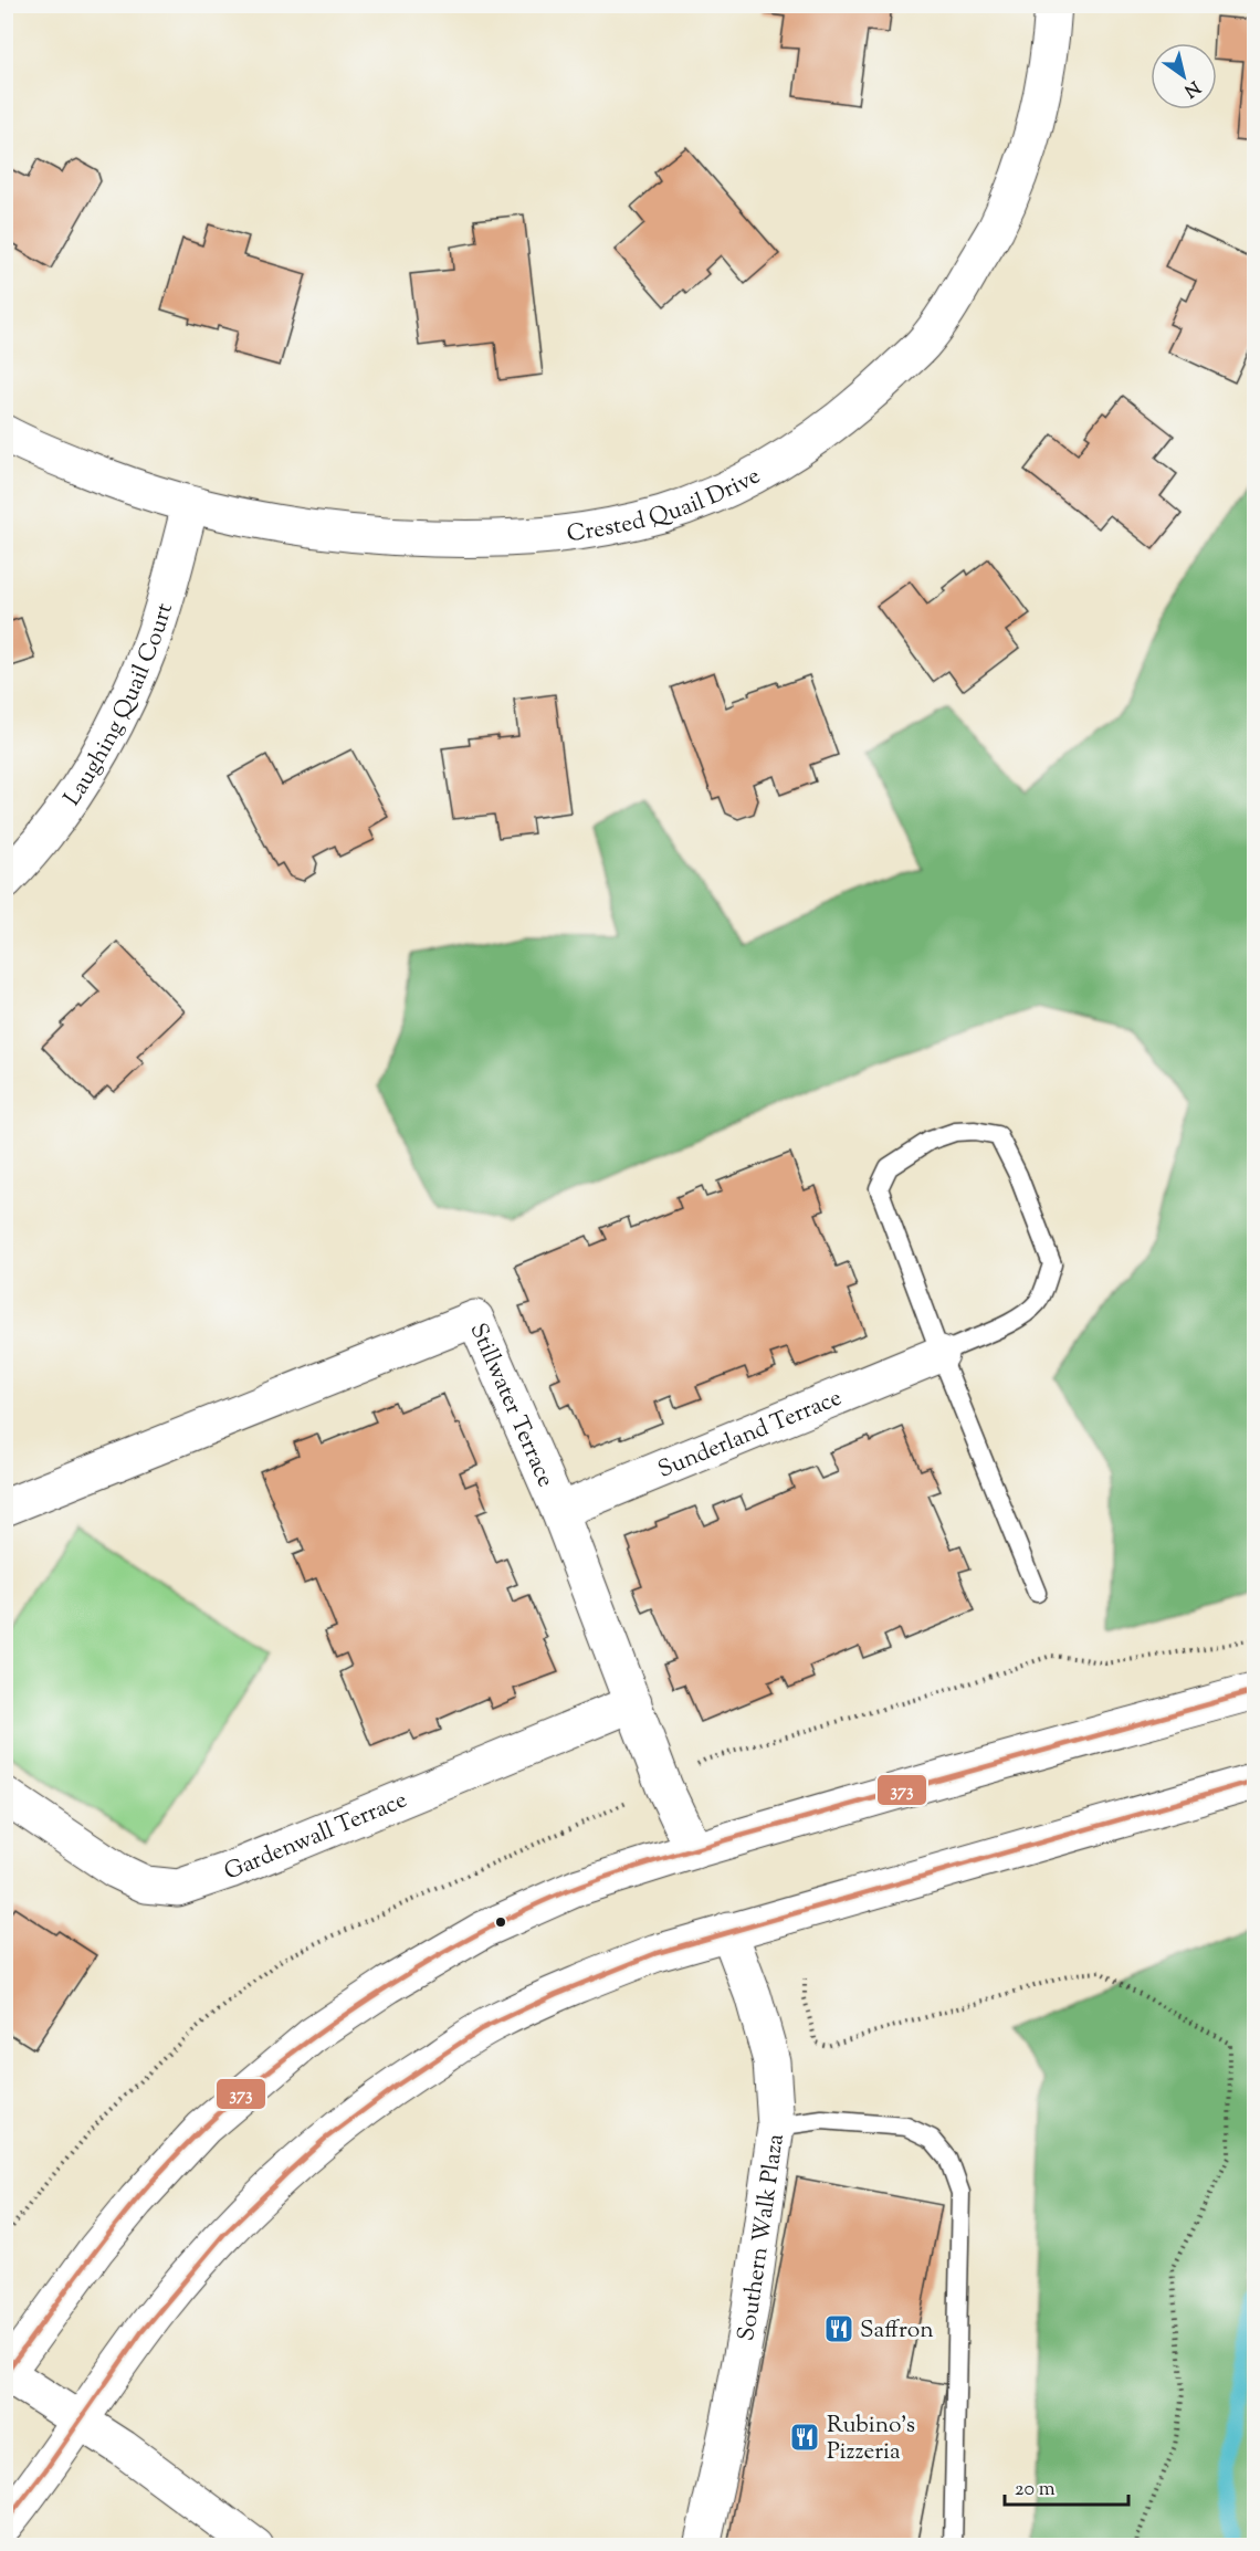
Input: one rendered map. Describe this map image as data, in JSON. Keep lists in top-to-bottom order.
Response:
{
  "streets": {
    "street": [
      "Crested Quail Drive",
      "Laughing Quail Court",
      "Stillwater Terrace",
      "Sunderland Terrace",
      "Gardenwall Terrace",
      "Southern Walk Plaza"
    ]
  },
  "crossings": [
    ["Crested Quail Drive", "Laughing Quail Court"],
    ["Stillwater Terrace", "Sunderland Terrace"],
    ["Stillwater Terrace", "Gardenwall Terrace"]
  ],
  "places": {
    "restaurant": ["Saffron", "Rubino's Pizzeria"]
  },
  "lines": ["transit line 373"],
  "scale_bar": "20 m",
  "north": "bottom right"
}
